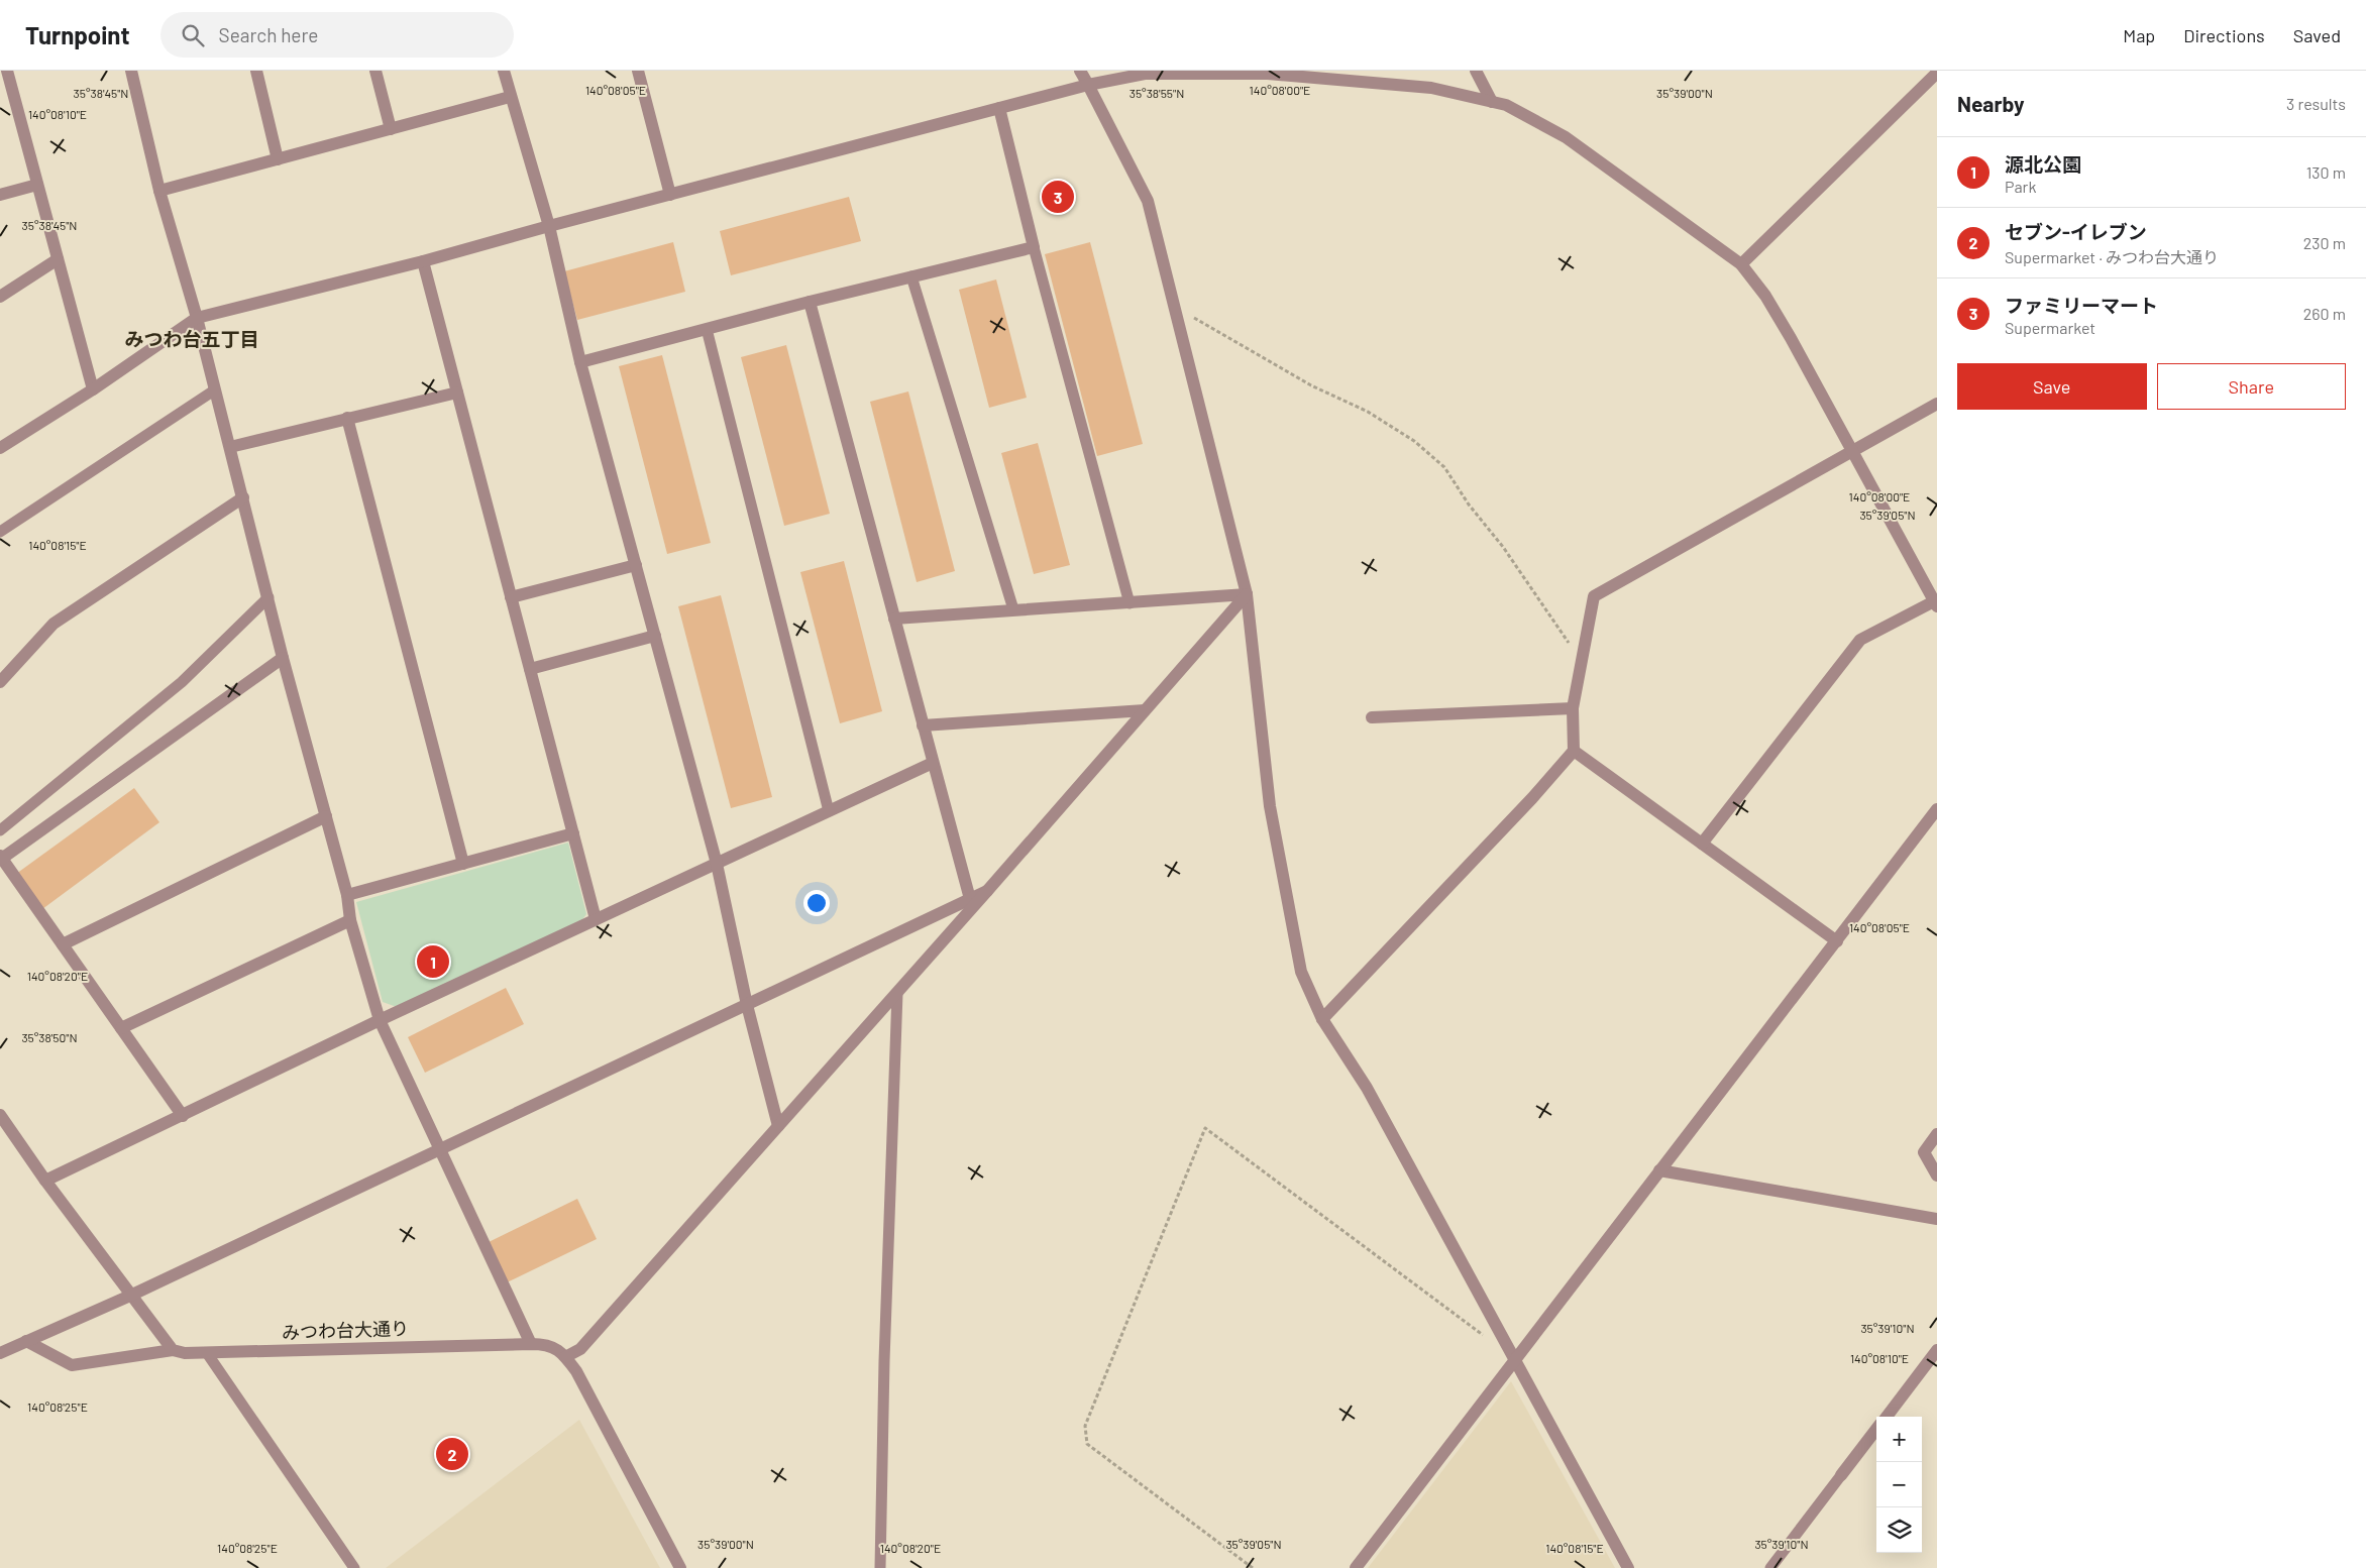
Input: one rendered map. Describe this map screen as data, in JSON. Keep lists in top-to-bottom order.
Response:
{
  "streets": {
    "street": ["みつわ台大通り"]
  },
  "districts": ["みつわ台五丁目"],
  "page": {
    "header": "Turnpoint",
    "search": "Search here",
    "nav": ["Map", "Directions", "Saved"],
    "heading": ["Nearby", "3 results"],
    "list": [
      {
        "mark": "1",
        "name": "源北公園",
        "note": "Park",
        "value": "130 m"
      },
      {
        "mark": "2",
        "name": "セブン-イレブン",
        "note": "Supermarket · みつわ台大通り",
        "value": "230 m"
      },
      {
        "mark": "3",
        "name": "ファミリーマート",
        "note": "Supermarket",
        "value": "260 m"
      }
    ],
    "pins": ["3", "1", "2"],
    "buttons": ["Save", "Share"],
    "map_buttons": ["+", "−"]
  },
  "coordinates": [
    "140°08'00\"E",
    "140°08'05\"E",
    "35°38'45\"N",
    "35°38'55\"N",
    "35°39'00\"N",
    "140°08'10\"E",
    "35°39'05\"N",
    "140°08'15\"E",
    "140°08'20\"E",
    "35°38'50\"N",
    "35°39'10\"N",
    "140°08'25\"E"
  ]
}
